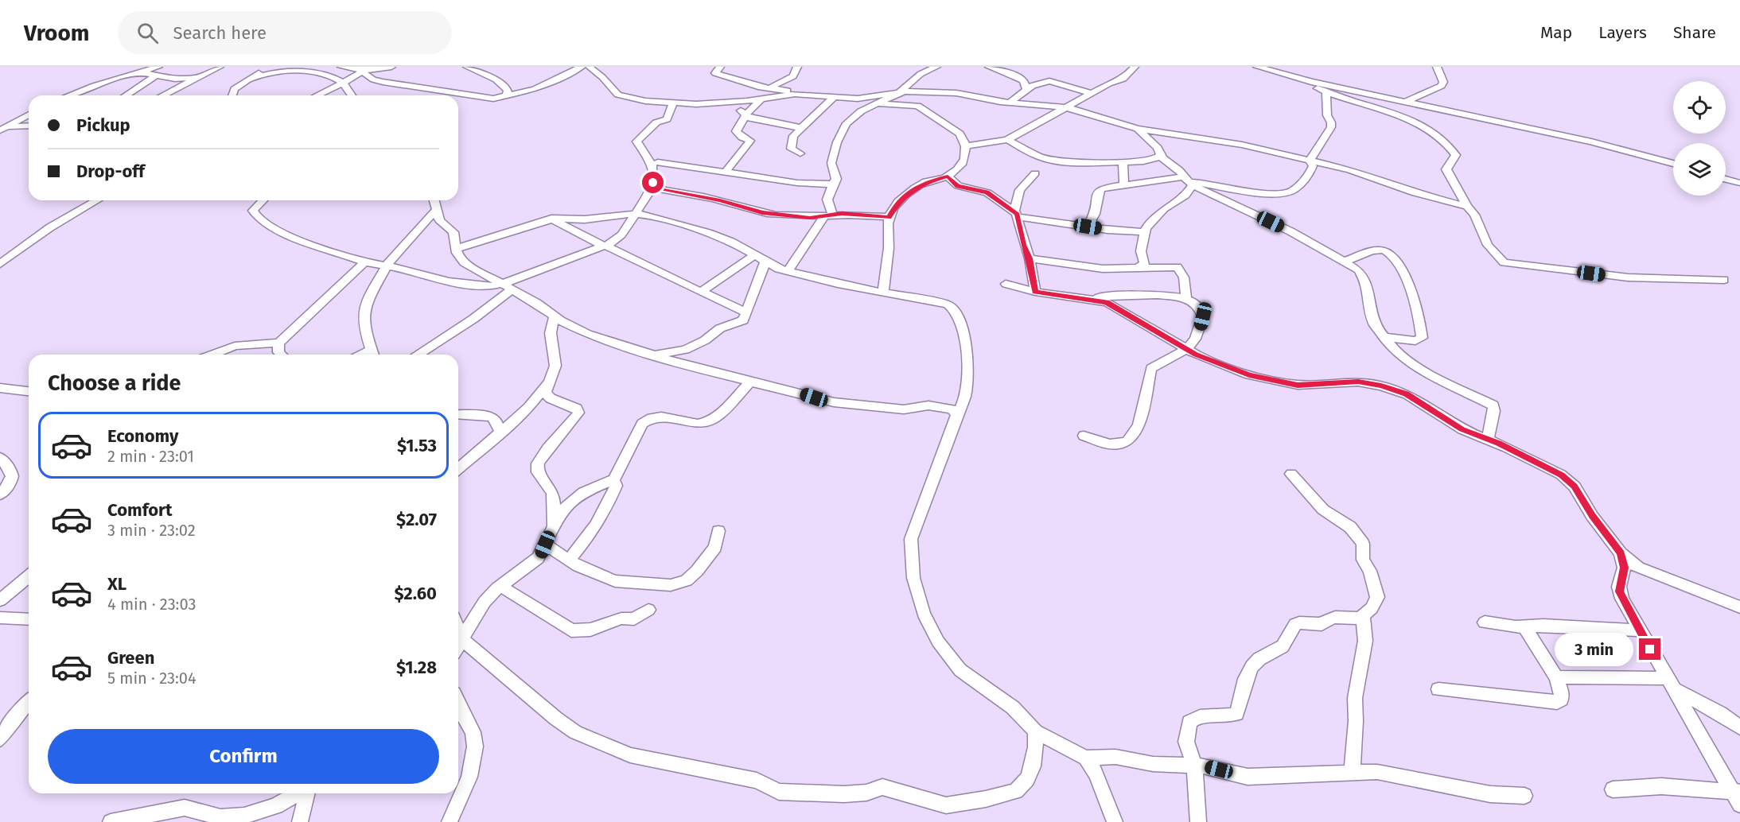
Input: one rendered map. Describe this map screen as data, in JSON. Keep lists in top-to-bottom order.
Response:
{
  "page": {
    "header": "Vroom",
    "search": "Search here",
    "nav": ["Map", "Layers", "Share"],
    "banner": ["Pickup", "Drop-off"],
    "heading": "Choose a ride",
    "list": [
      {
        "name": "Economy",
        "note": "2 min · 23:01",
        "value": "$1.53"
      },
      {
        "name": "Comfort",
        "note": "3 min · 23:02",
        "value": "$2.07"
      },
      {
        "name": "XL",
        "note": "4 min · 23:03",
        "value": "$2.60"
      },
      {
        "name": "Green",
        "note": "5 min · 23:04",
        "value": "$1.28"
      }
    ],
    "bubble": "3 min",
    "buttons": "Confirm"
  }
}
